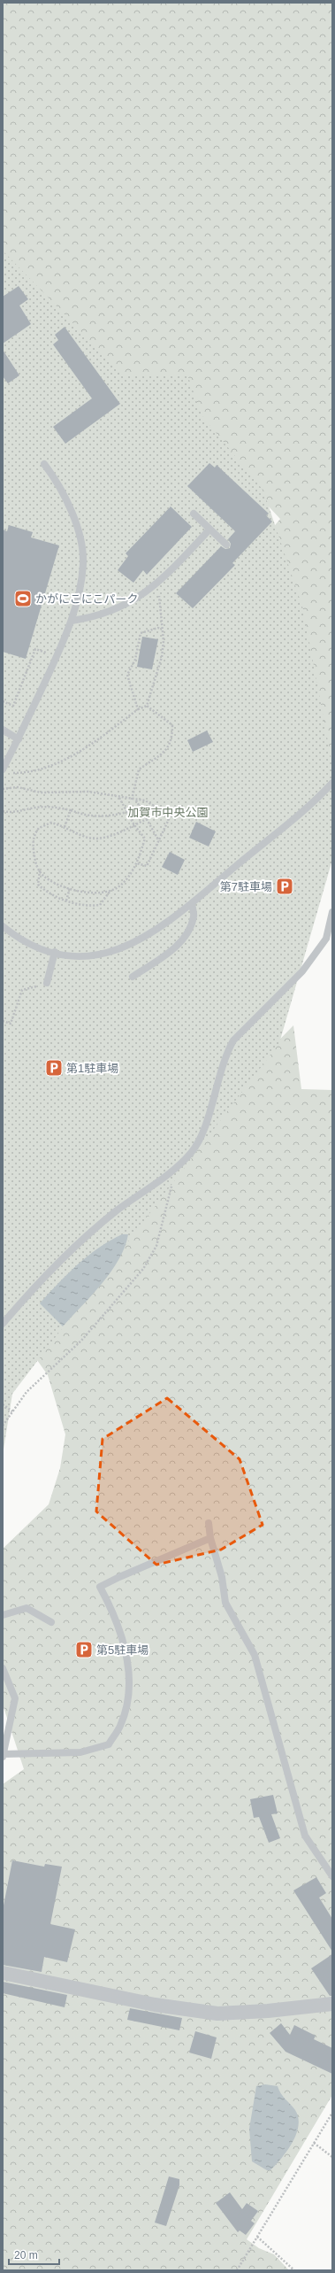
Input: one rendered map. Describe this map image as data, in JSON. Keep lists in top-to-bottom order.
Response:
{
  "parks": ["加賀市中央公園"],
  "places": {
    "sports": ["かがにこにこパーク"],
    "parking": ["第7駐車場", "第1駐車場", "第5駐車場"]
  },
  "scale_bar": "20 m"
}
